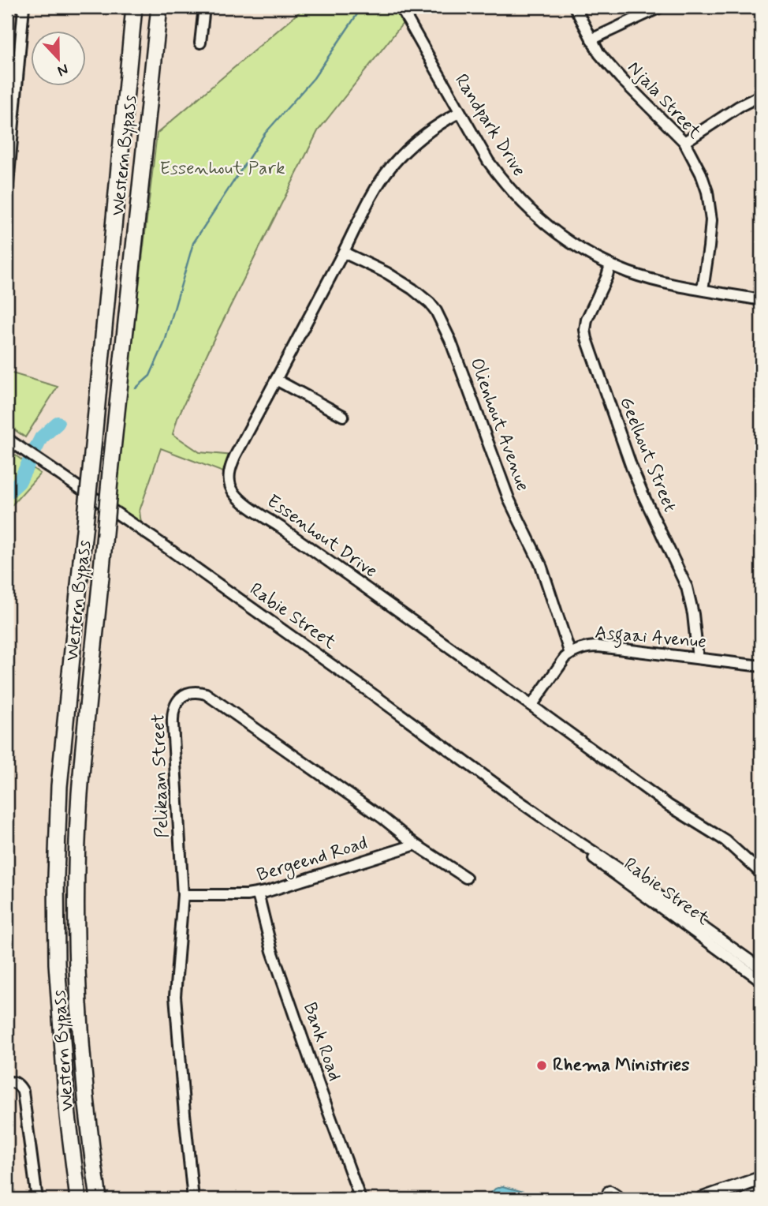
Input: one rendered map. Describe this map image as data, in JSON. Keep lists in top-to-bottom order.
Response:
{
  "streets": {
    "highway": ["Western Bypass"],
    "street": [
      "Njala Street",
      "Randpark Drive",
      "Olienhout Avenue",
      "Geelhout Street",
      "Essenhout Drive",
      "Rabie Street",
      "Asgaai Avenue",
      "Pelikaan Street",
      "Bergeend Road",
      "Bank Road"
    ]
  },
  "crossings": [
    ["Njala Street", "Randpark Drive"],
    ["Randpark Drive", "Geelhout Street"],
    ["Randpark Drive", "Essenhout Drive"],
    ["Olienhout Avenue", "Essenhout Drive"],
    ["Olienhout Avenue", "Asgaai Avenue"],
    ["Geelhout Street", "Asgaai Avenue"],
    ["Essenhout Drive", "Asgaai Avenue"],
    ["Pelikaan Street", "Bergeend Road"],
    ["Bergeend Road", "Bank Road"]
  ],
  "parks": ["Essenhout Park"],
  "places": ["Rhema Ministries"],
  "north": "bottom"
}
